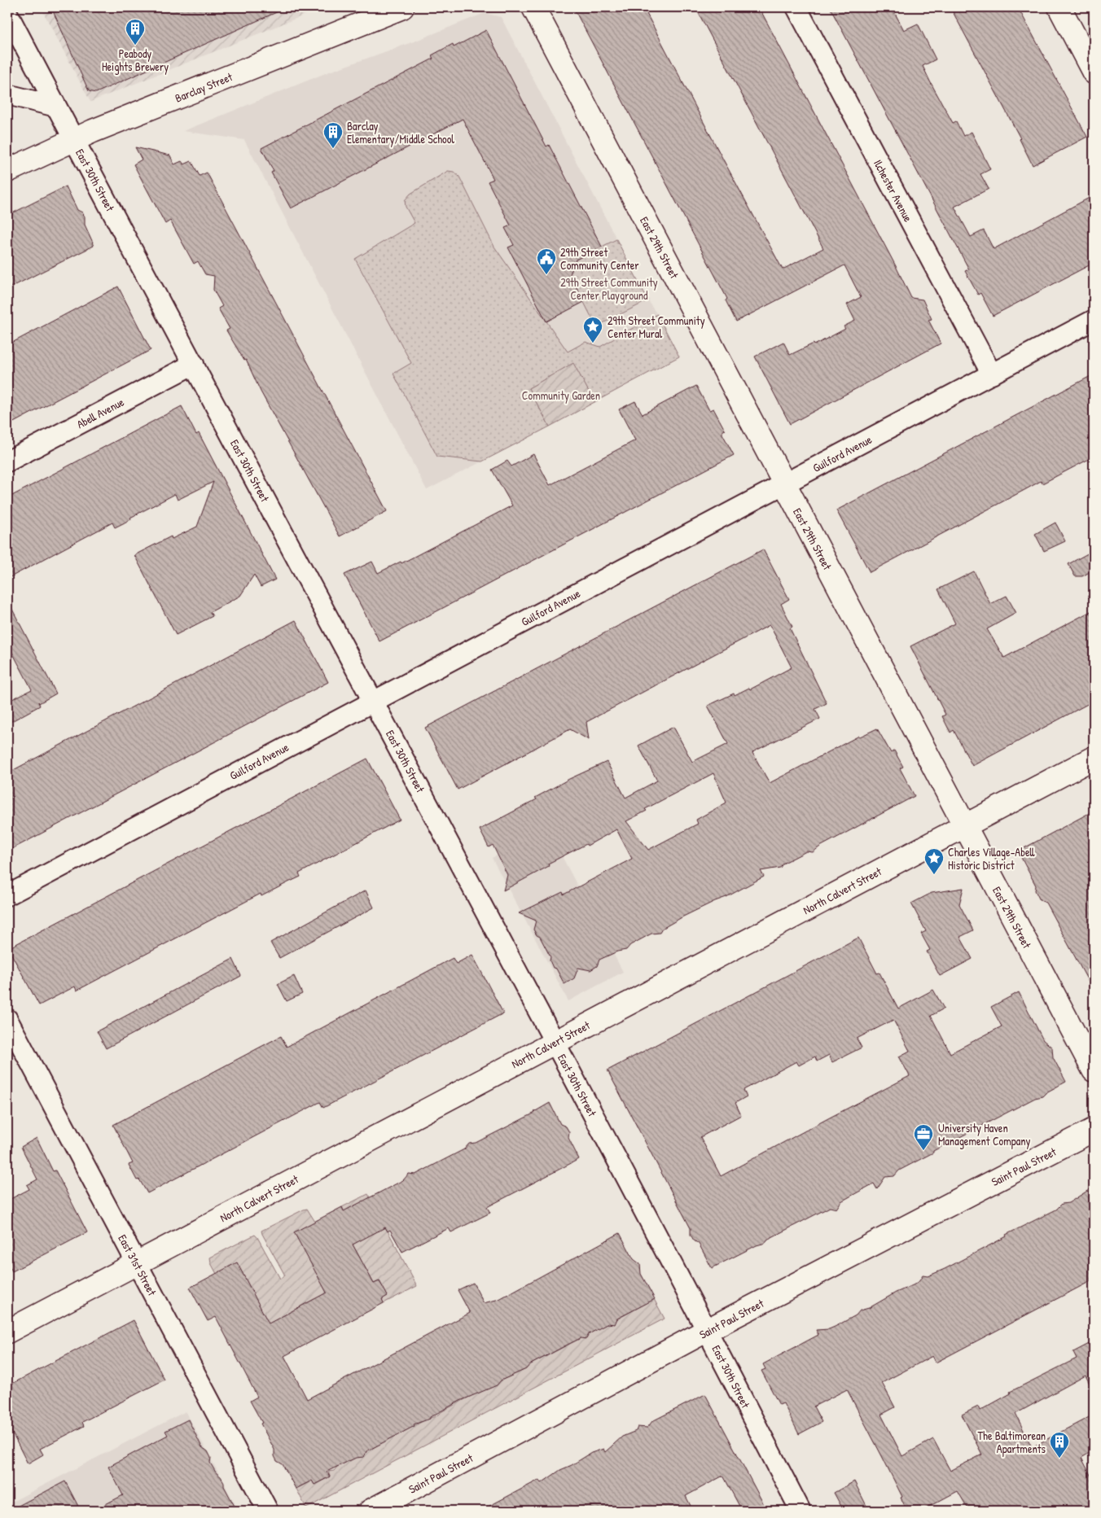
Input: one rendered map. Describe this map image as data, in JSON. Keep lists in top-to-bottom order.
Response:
{
  "streets": {
    "main road": [
      "Barclay Street",
      "East 29th Street",
      "North Calvert Street",
      "Saint Paul Street"
    ],
    "street": [
      "East 30th Street",
      "Ilchester Avenue",
      "Abell Avenue",
      "Guilford Avenue",
      "East 31st Street"
    ]
  },
  "crossings": [
    ["Barclay Street", "East 30th Street"],
    ["East 30th Street", "Abell Avenue"],
    ["East 30th Street", "Guilford Avenue"],
    ["East 30th Street", "North Calvert Street"],
    ["East 30th Street", "Saint Paul Street"],
    ["Ilchester Avenue", "Guilford Avenue"],
    ["East 29th Street", "Guilford Avenue"],
    ["East 29th Street", "North Calvert Street"],
    ["North Calvert Street", "East 31st Street"]
  ],
  "parks": ["29th Street Community Center Playground", "Community Garden"],
  "places": {
    "building": ["Peabody Heights Brewery", "Barclay Elementary/Middle School", "The Baltimorean Apartments"],
    "public building": ["29th Street Community Center"],
    "place": ["29th Street Community Center Mural", "Charles Village-Abell Historic District"],
    "office": ["University Haven Management Company"]
  }
}
